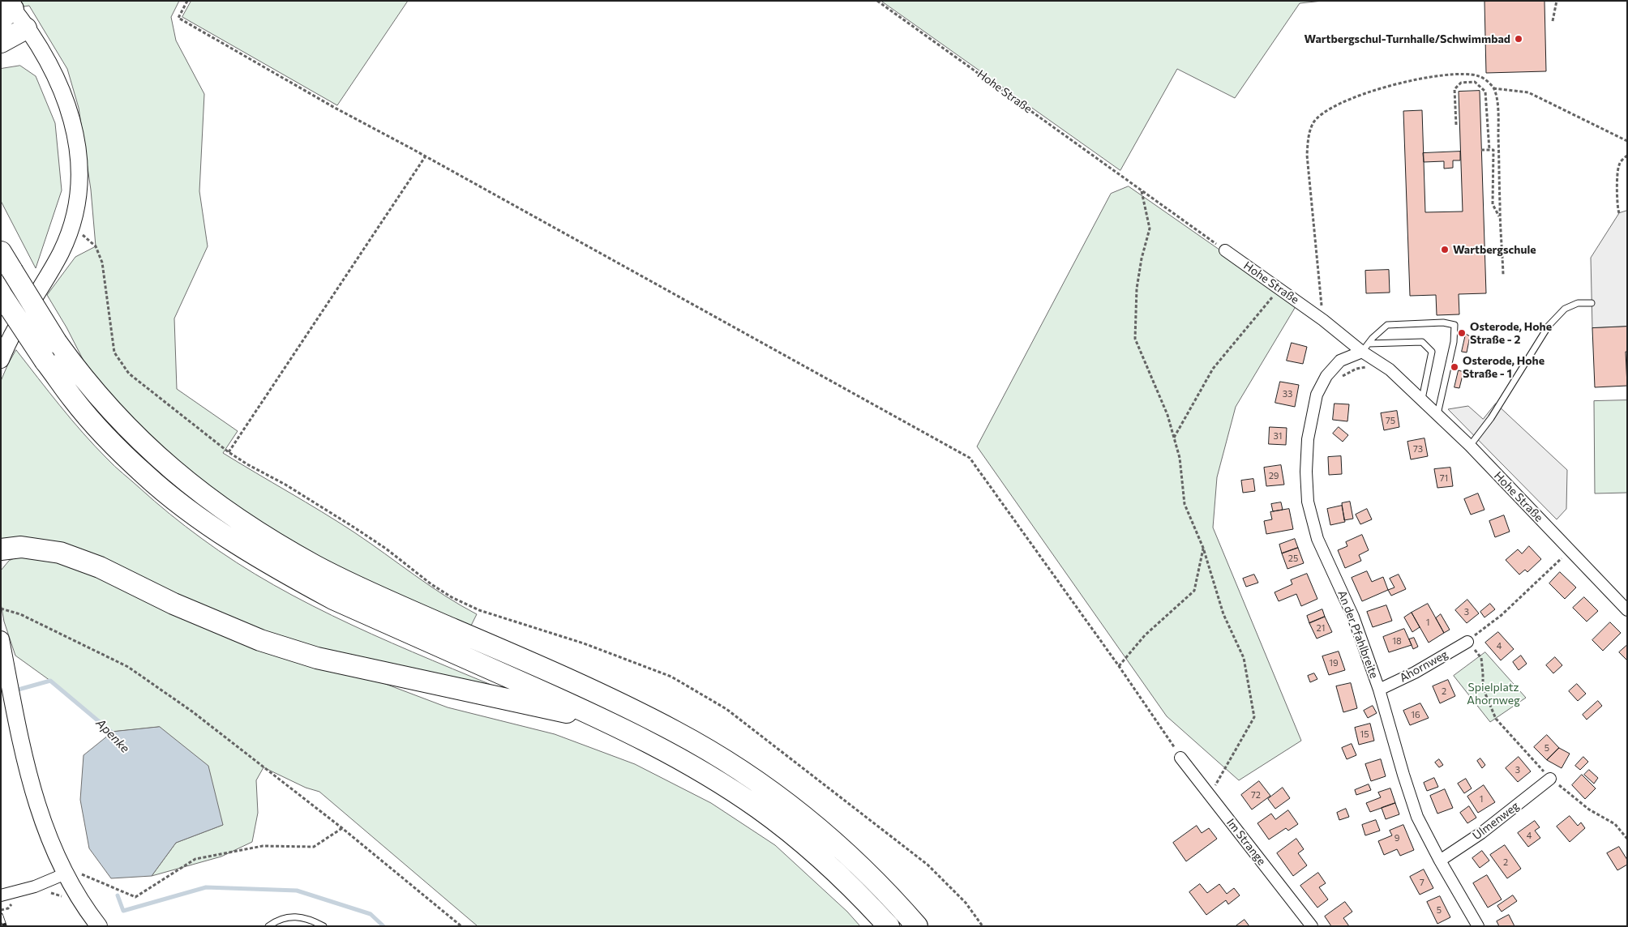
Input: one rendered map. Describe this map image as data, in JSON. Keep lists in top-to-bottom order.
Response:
{
  "streets": {
    "street": [
      "Hohe Straße",
      "An der Pfahlbreite",
      "Ahornweg",
      "Ulmenweg",
      "Im Strange"
    ]
  },
  "crossings": [
    ["Hohe Straße", "An der Pfahlbreite"],
    ["An der Pfahlbreite", "Ahornweg"],
    ["An der Pfahlbreite", "Ulmenweg"]
  ],
  "water": ["Apenke"],
  "parks": ["Spielplatz Ahornweg"],
  "places": [
    "Wartbergschul-Turnhalle/Schwimmbad",
    "Wartbergschule",
    "Osterode, Hohe Straße - 2",
    "Osterode, Hohe Straße - 1"
  ],
  "house_numbers": [
    "33",
    "75",
    "31",
    "73",
    "29",
    "71",
    "25",
    "3",
    "1",
    "21",
    "18",
    "4",
    "19",
    "2",
    "16",
    "15",
    "5",
    "3",
    "72",
    "1",
    "4",
    "9",
    "2",
    "7",
    "5"
  ]
}
